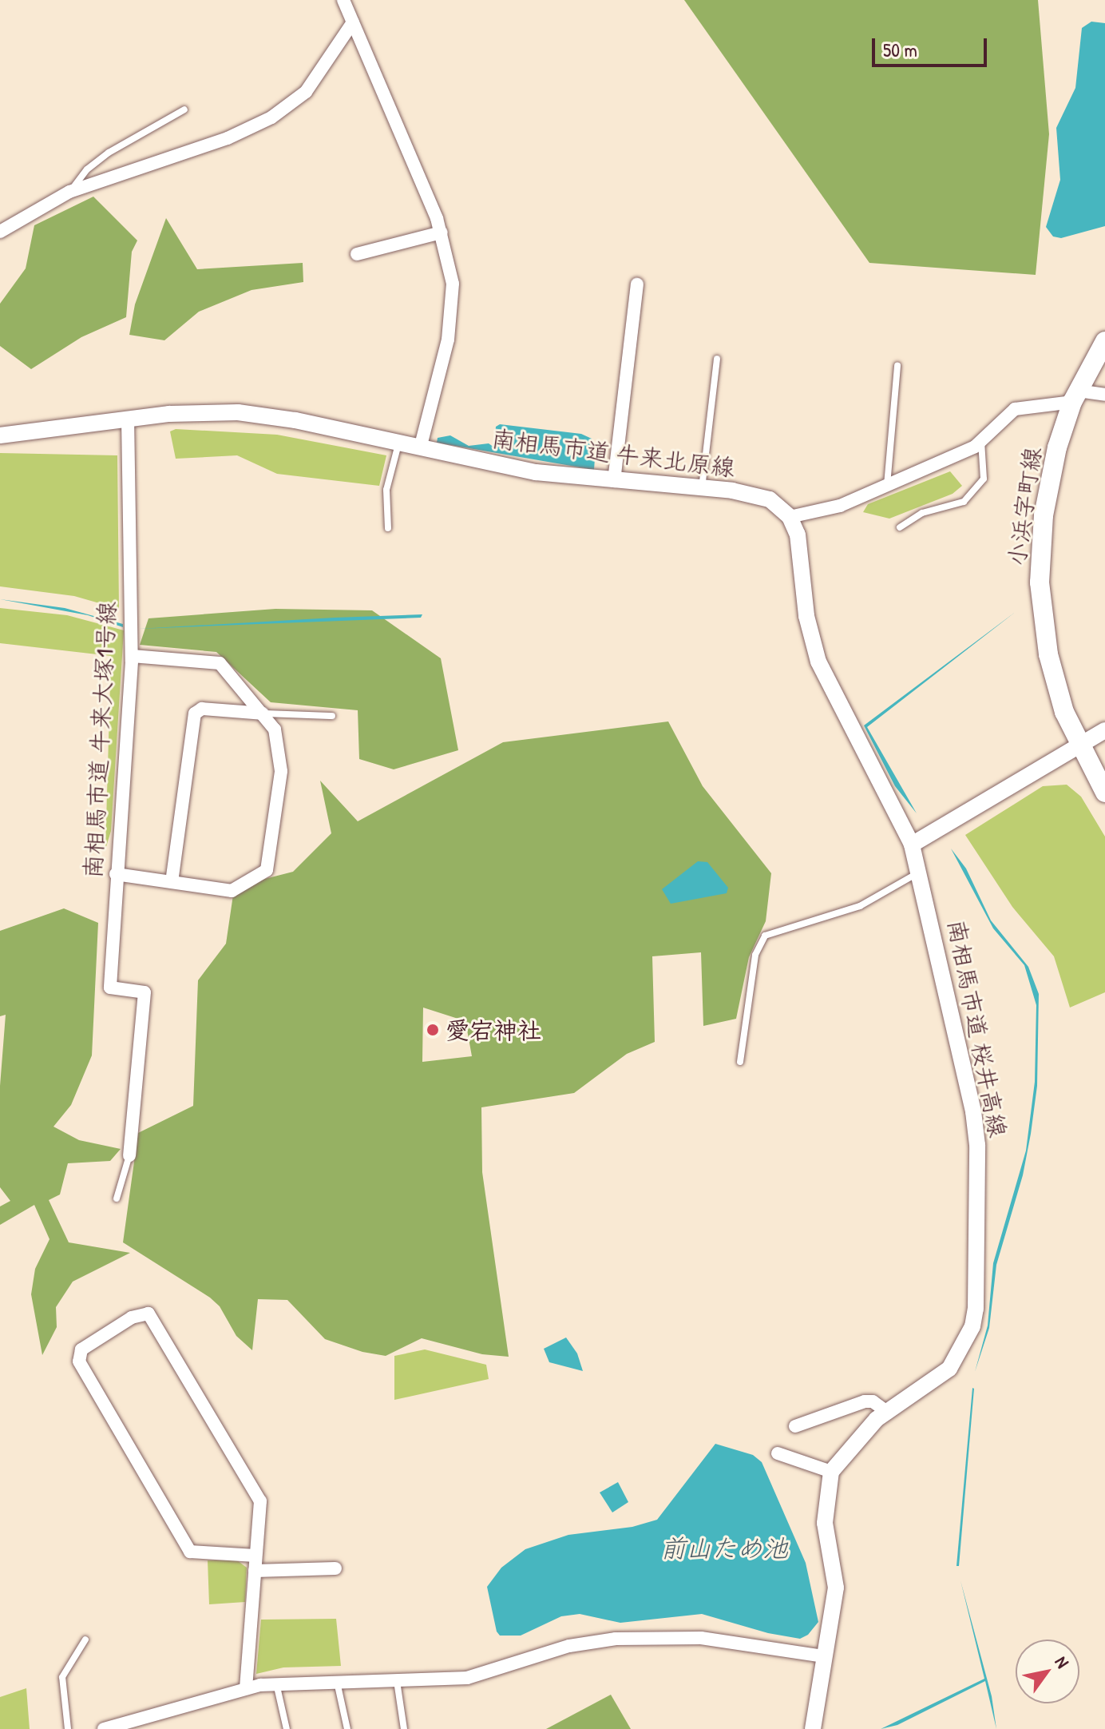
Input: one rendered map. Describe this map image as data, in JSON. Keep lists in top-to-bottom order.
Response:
{
  "streets": {
    "main road": ["小浜字町線"],
    "street": ["南相馬市道 牛来北原線", "南相馬市道 牛来大塚1号線", "南相馬市道 桜井高線"]
  },
  "crossings": [
    ["南相馬市道 牛来北原線", "南相馬市道 牛来大塚1号線"]
  ],
  "water": ["前山ため池"],
  "places": ["愛宕神社"],
  "scale_bar": "50 m",
  "north": "top right"
}
